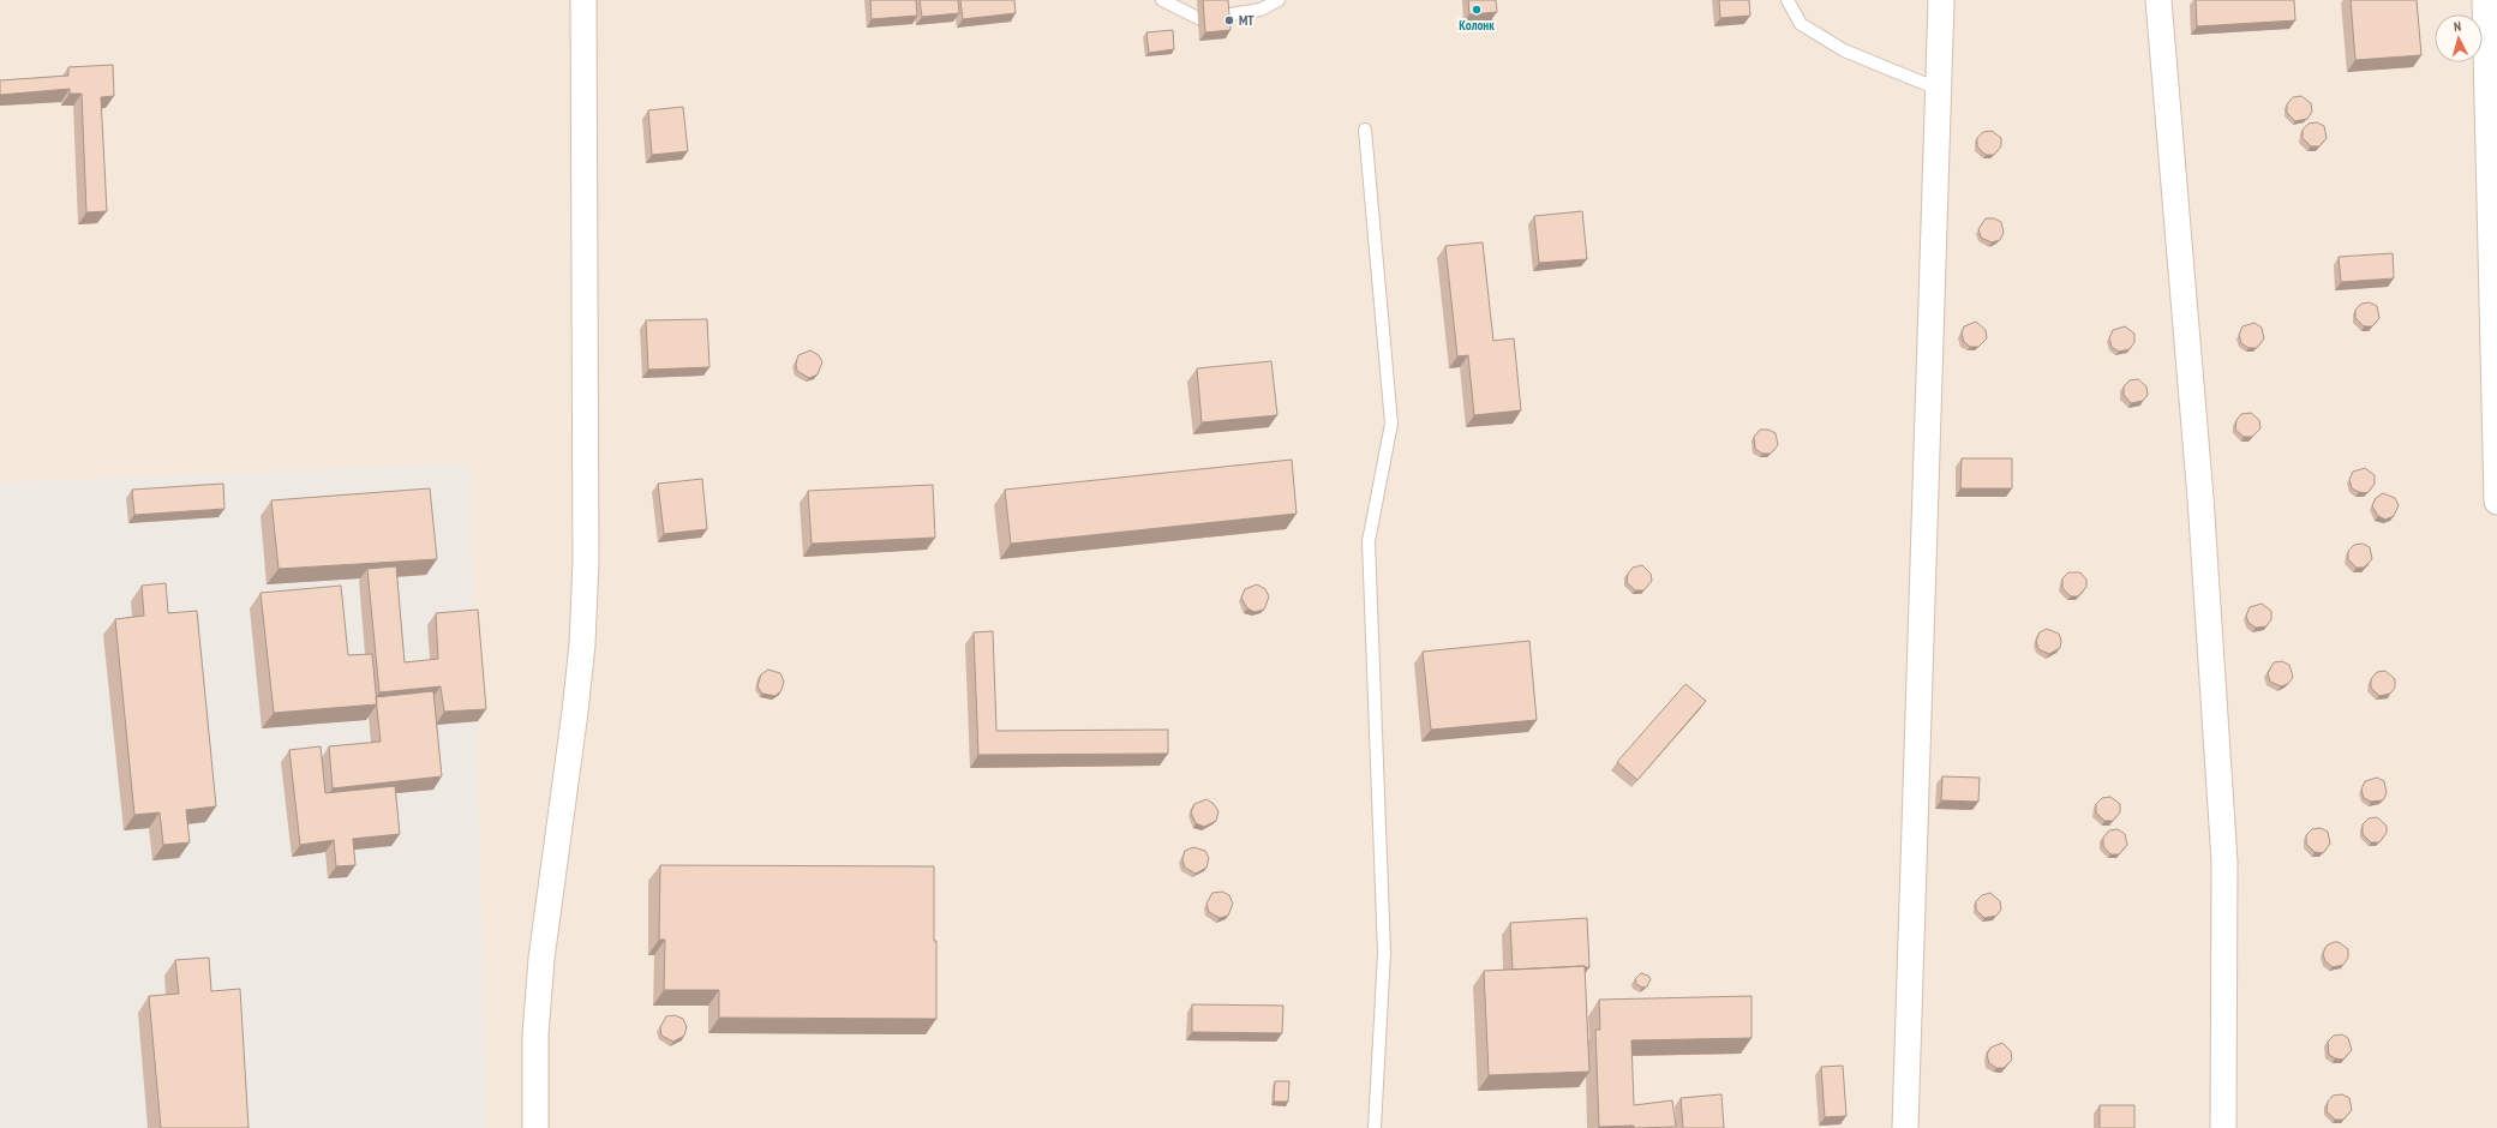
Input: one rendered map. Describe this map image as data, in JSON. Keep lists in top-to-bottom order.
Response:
{
  "places": ["Колонк", "MT"],
  "north": "top"
}
